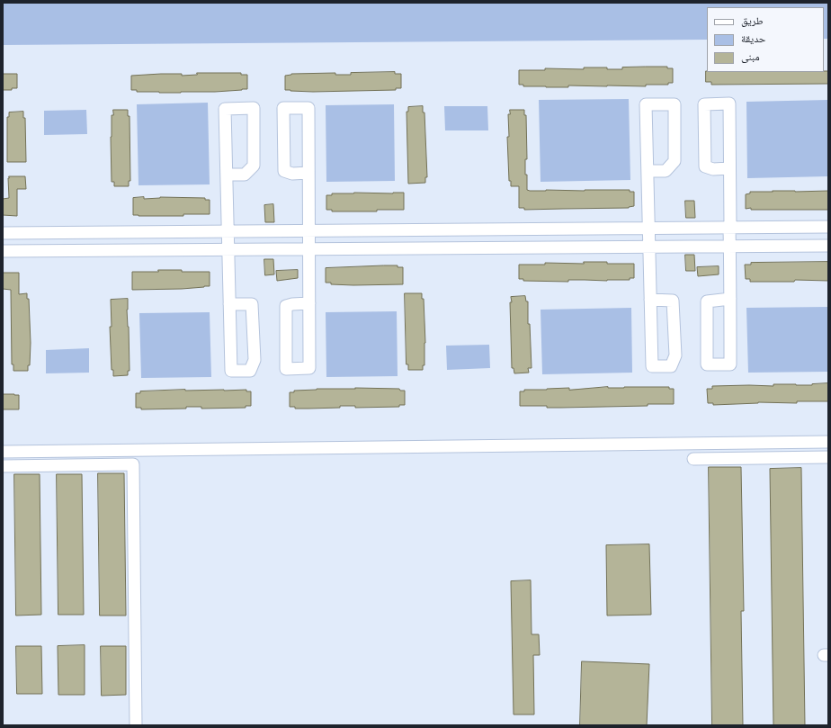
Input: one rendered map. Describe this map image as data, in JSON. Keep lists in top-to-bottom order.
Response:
{
  "legend": ["طريق", "حديقة", "مبنى"]
}
